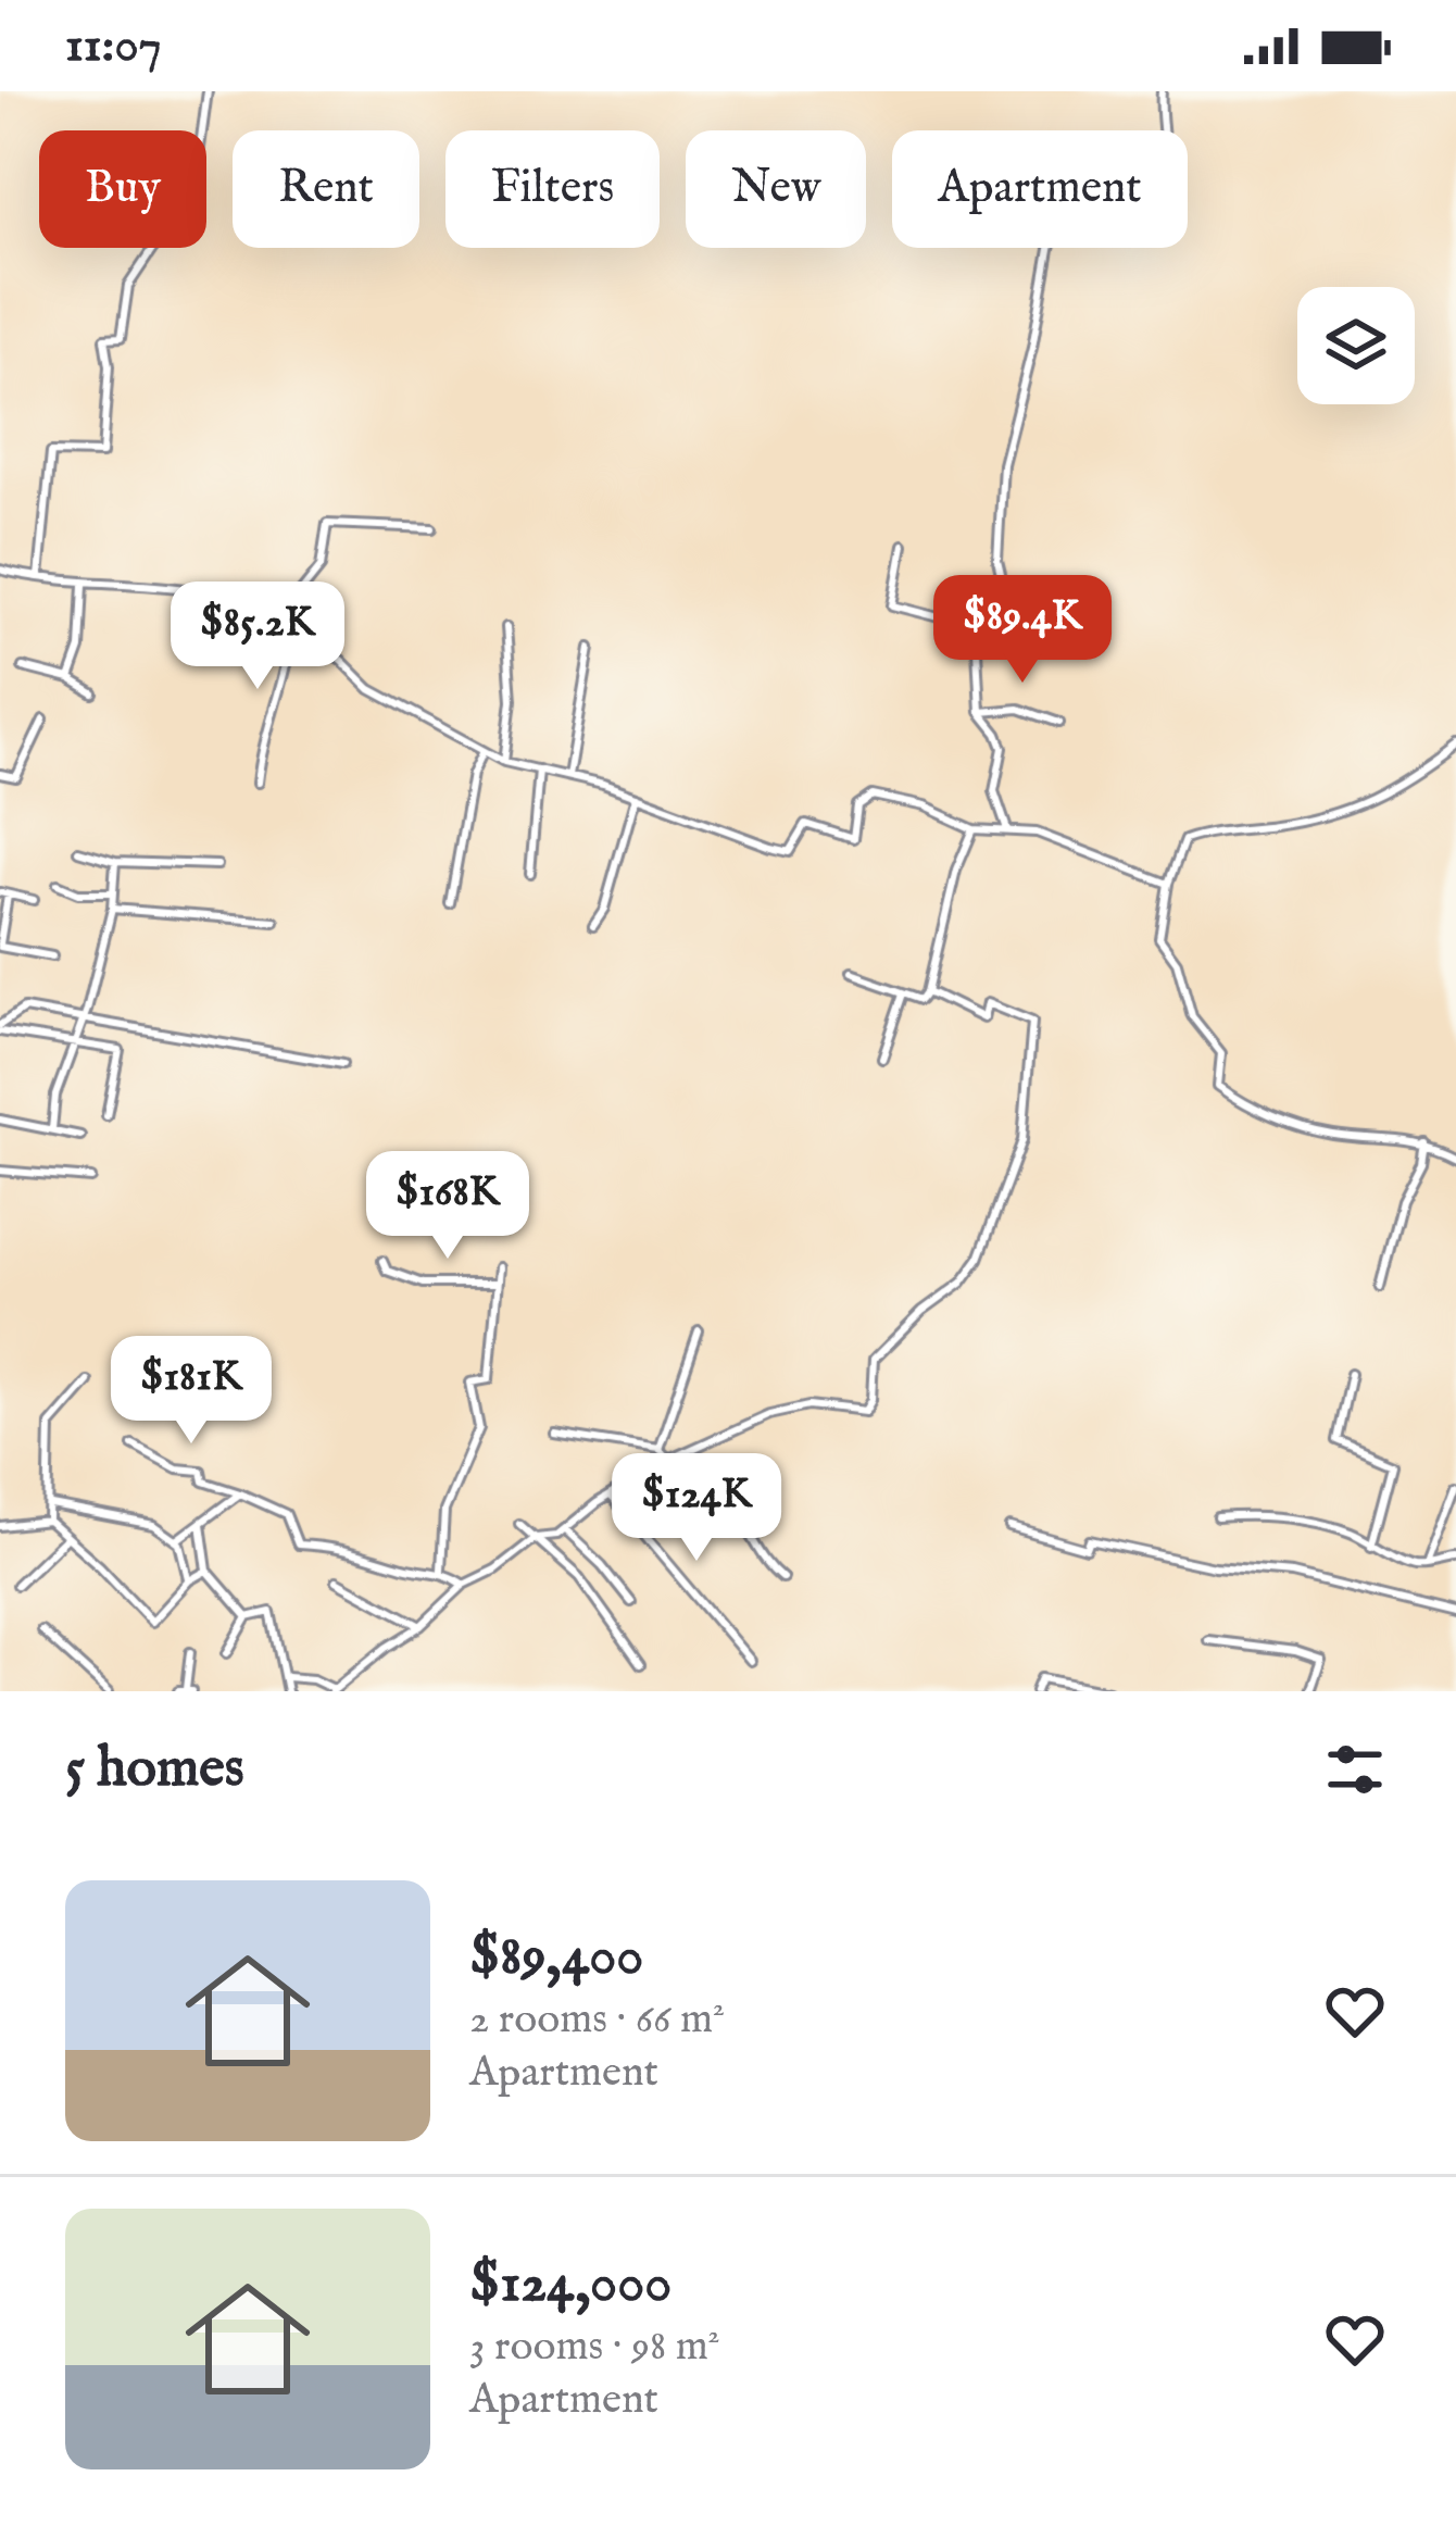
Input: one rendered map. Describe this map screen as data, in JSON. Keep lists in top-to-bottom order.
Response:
{
  "page": {
    "status": "11:07",
    "chip": [
      "Buy",
      "Rent",
      "Filters",
      "New",
      "Apartment"
    ],
    "price": [
      "$89.4K",
      "$85.2K",
      "$168K",
      "$181K",
      "$124K"
    ],
    "heading": "5 homes",
    "list": [
      {
        "name": "$89,400",
        "note": "2 rooms · 66 m² · Apartment"
      },
      {
        "name": "$124,000",
        "note": "3 rooms · 98 m² · Apartment"
      }
    ]
  }
}
